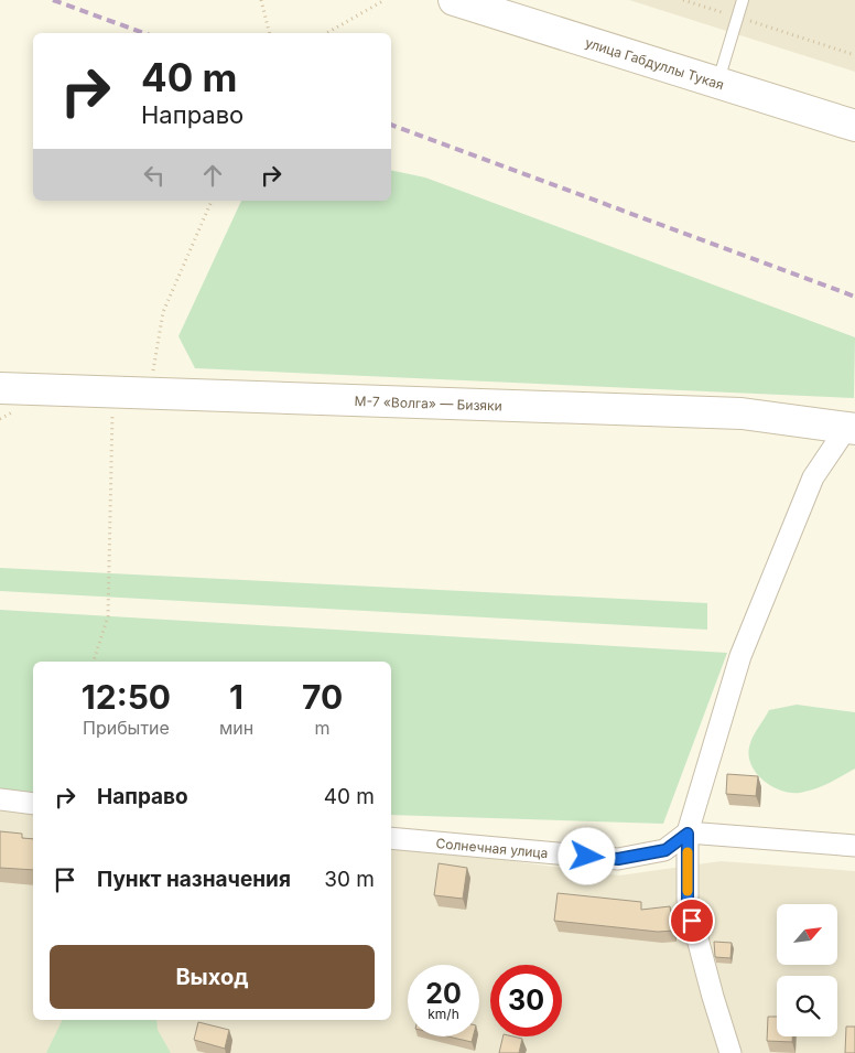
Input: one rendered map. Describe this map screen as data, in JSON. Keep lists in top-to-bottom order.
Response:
{
  "streets": {
    "main road": ["улица Габдуллы Тукая", "М-7 «Волга» — Бизяки"],
    "street": ["Солнечная улица"]
  },
  "north": "top right",
  "page": {
    "turn": ["40 m", "Направо"],
    "eta": [
      "12:50",
      "Прибытие",
      "1",
      "мин",
      "70",
      "m"
    ],
    "list": [
      {
        "name": "Направо",
        "value": "40 m"
      },
      {
        "name": "Пункт назначения",
        "value": "30 m"
      }
    ],
    "buttons": "Выход",
    "speed": "20 km/h",
    "limit": "30"
  }
}
